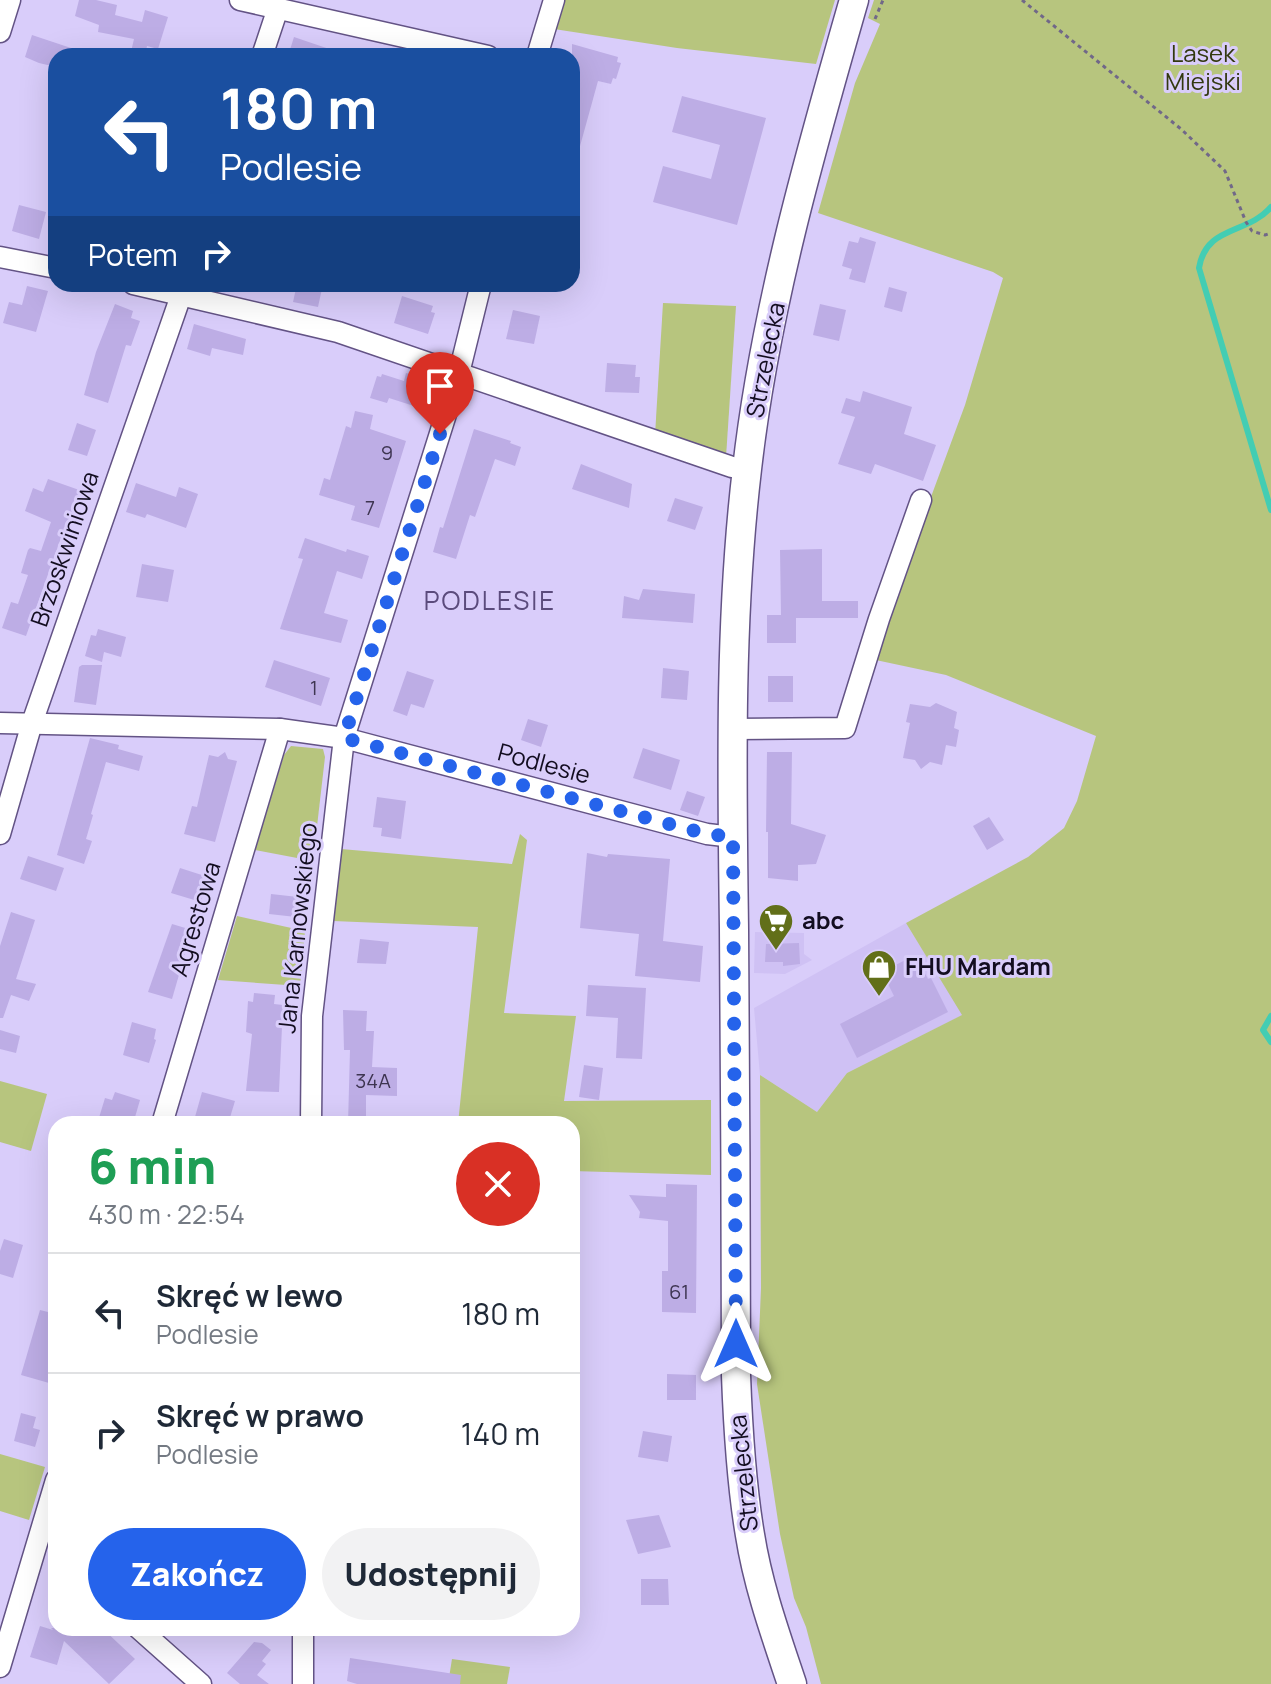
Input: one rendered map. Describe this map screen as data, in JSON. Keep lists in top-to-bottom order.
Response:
{
  "streets": {
    "street": [
      "Strzelecka",
      "Brzoskwiniowa",
      "Podlesie",
      "Agrestowa",
      "Jana Karnowskiego"
    ]
  },
  "crossings": [
    ["Strzelecka", "Podlesie"],
    ["Brzoskwiniowa", "Podlesie"],
    ["Podlesie", "Agrestowa"],
    ["Podlesie", "Jana Karnowskiego"]
  ],
  "districts": ["PODLESIE"],
  "parks": ["Lasek Miejski"],
  "places": {
    "supermarket": ["abc"],
    "shop": ["FHU Mardam"]
  },
  "house_numbers": [
    "9",
    "7",
    "1",
    "34A",
    "61"
  ],
  "page": {
    "turn": ["180 m", "Podlesie"],
    "then": "Potem",
    "heading": ["6 min", "430 m · 22:54"],
    "list": [
      {
        "name": "Skręć w lewo",
        "note": "Podlesie",
        "value": "180 m"
      },
      {
        "name": "Skręć w prawo",
        "note": "Podlesie",
        "value": "140 m"
      }
    ],
    "buttons": ["Zakończ", "Udostępnij"]
  }
}
